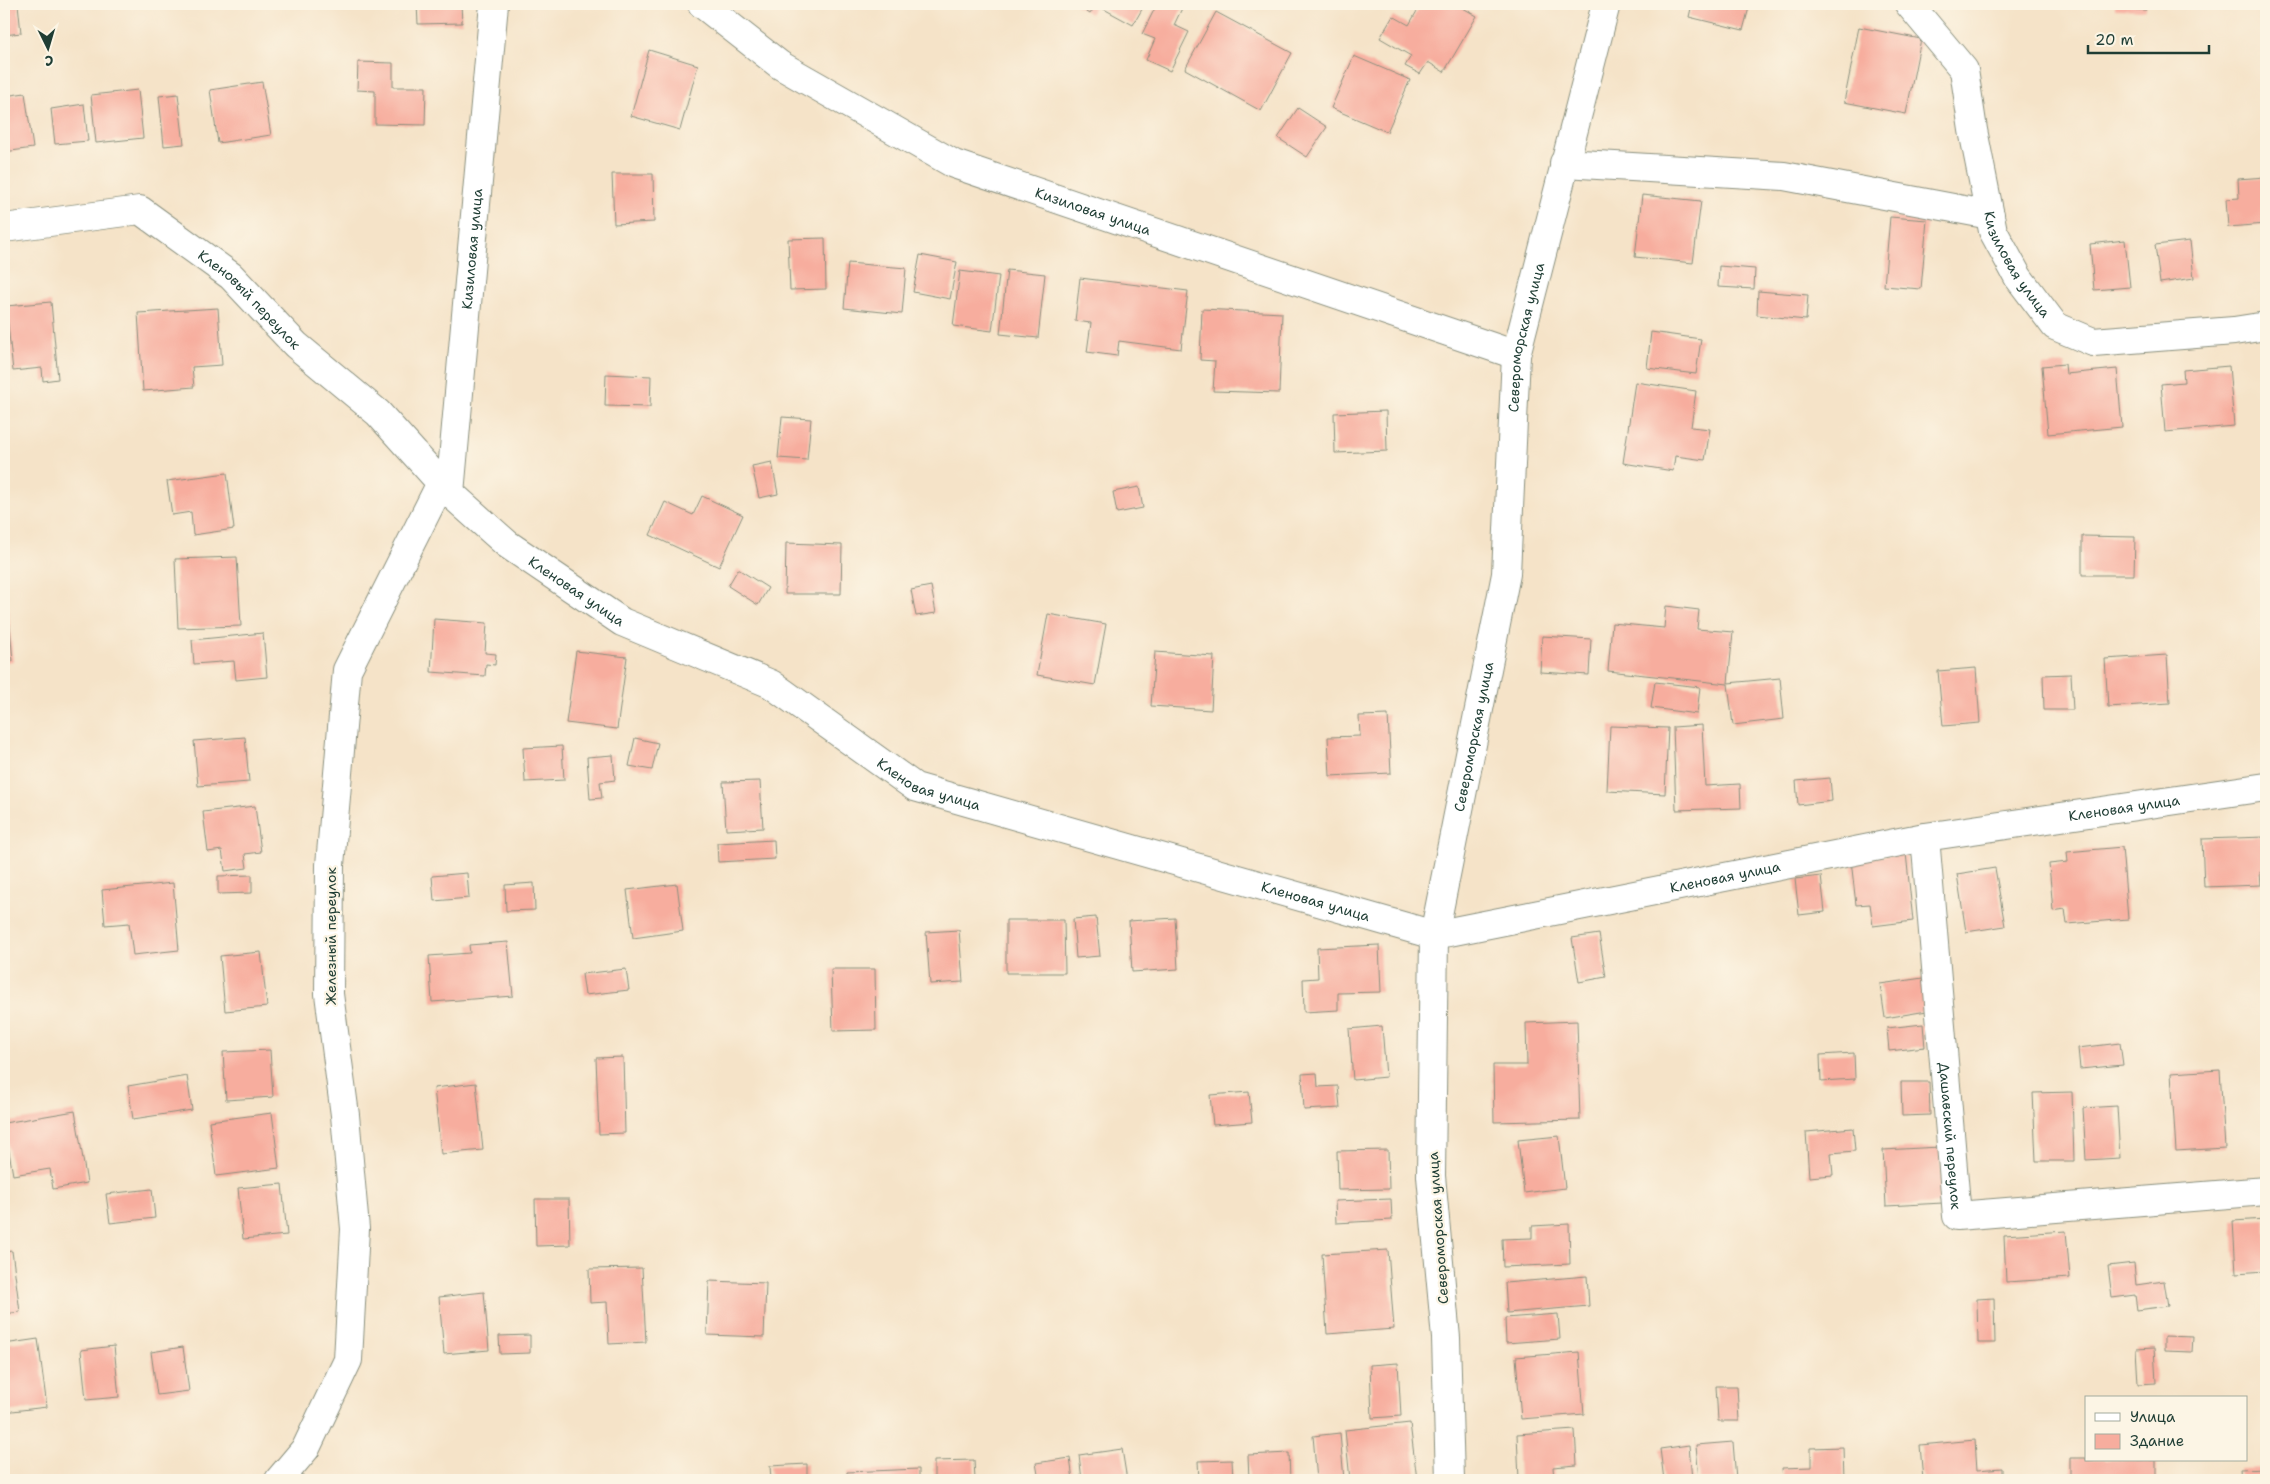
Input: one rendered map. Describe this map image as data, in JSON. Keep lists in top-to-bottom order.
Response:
{
  "streets": {
    "street": [
      "Кизиловая улица",
      "Кленовый переулок",
      "Североморская улица",
      "Кленовая улица",
      "Железный переулок",
      "Дашавский переулок"
    ]
  },
  "crossings": [
    ["Кизиловая улица", "Кленовый переулок"],
    ["Кизиловая улица", "Североморская улица"],
    ["Кизиловая улица", "Кленовая улица"],
    ["Кизиловая улица", "Железный переулок"],
    ["Кленовый переулок", "Кленовая улица"],
    ["Кленовый переулок", "Железный переулок"],
    ["Североморская улица", "Кленовая улица"],
    ["Кленовая улица", "Железный переулок"],
    ["Кленовая улица", "Дашавский переулок"]
  ],
  "legend": ["Улица", "Здание"],
  "scale_bar": "20 m",
  "north": "bottom"
}
